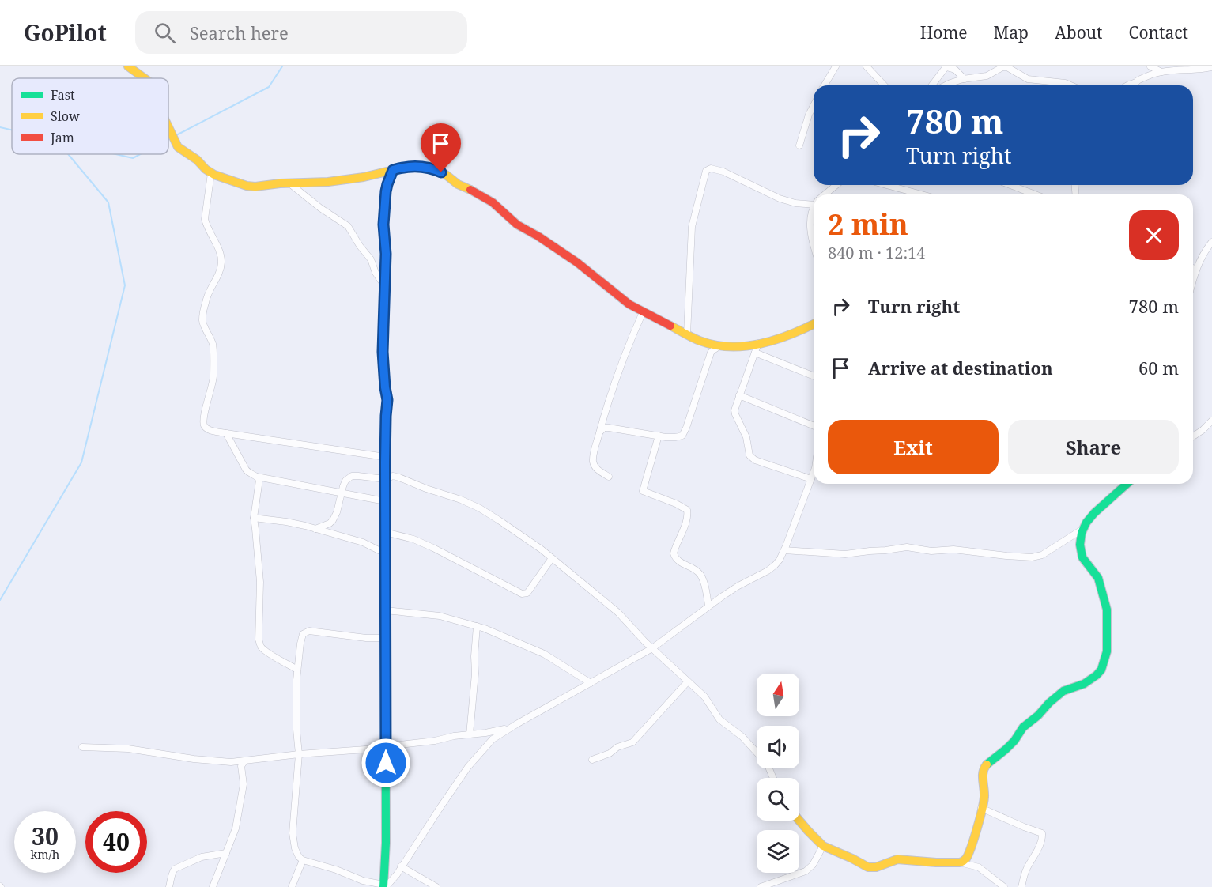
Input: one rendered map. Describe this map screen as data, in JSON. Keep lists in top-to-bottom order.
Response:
{
  "legend": ["Fast", "Slow", "Jam"],
  "north": "top",
  "page": {
    "header": "GoPilot",
    "search": "Search here",
    "nav": [
      "Home",
      "Map",
      "About",
      "Contact"
    ],
    "turn": ["780 m", "Turn right"],
    "heading": ["2 min", "840 m · 12:14"],
    "list": [
      {
        "name": "Turn right",
        "value": "780 m"
      },
      {
        "name": "Arrive at destination",
        "value": "60 m"
      }
    ],
    "buttons": ["Exit", "Share"],
    "speed": "30 km/h",
    "limit": "40"
  }
}
